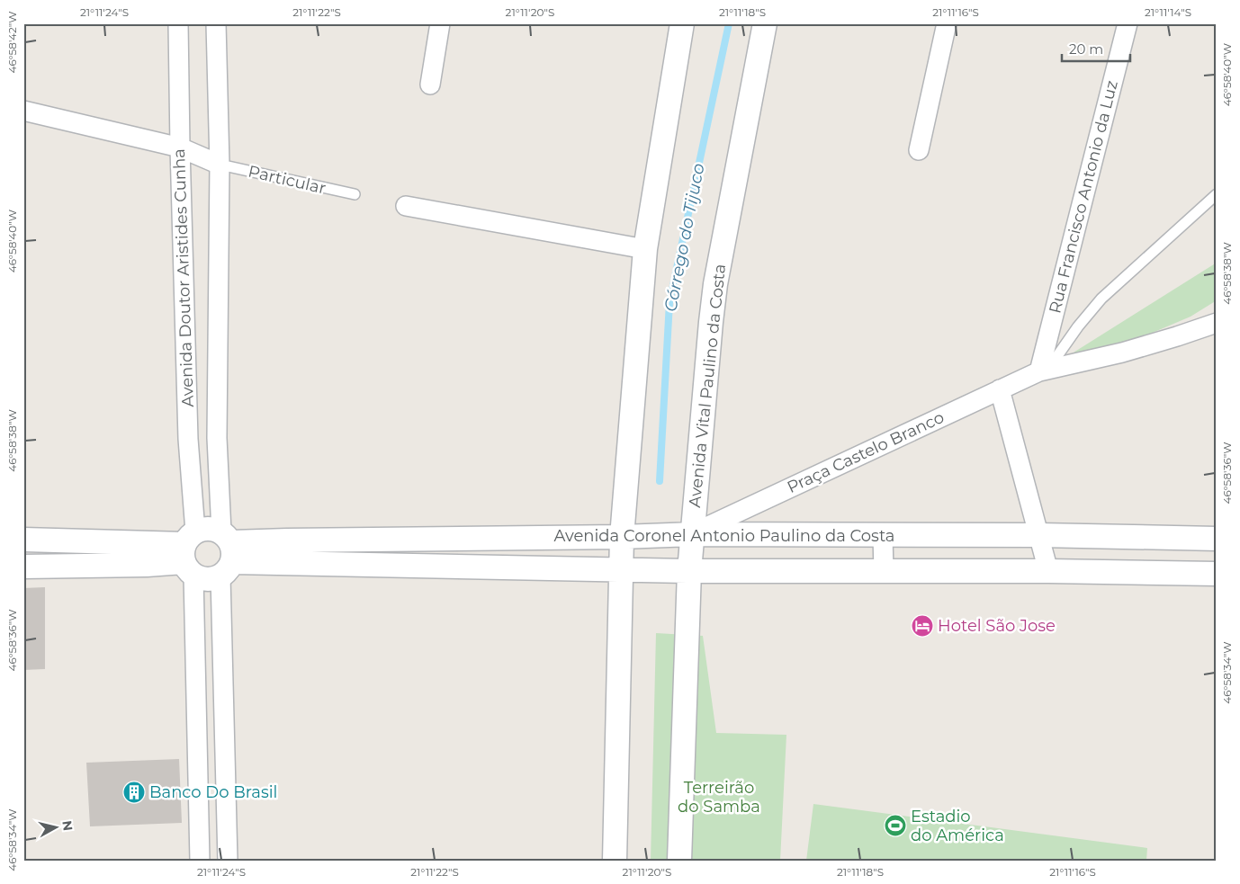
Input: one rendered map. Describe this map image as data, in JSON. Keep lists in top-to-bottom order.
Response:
{
  "streets": {
    "street": [
      "Rua Francisco Antonio da Luz",
      "Avenida Doutor Aristides Cunha",
      "Avenida Vital Paulino da Costa",
      "Praça Castelo Branco",
      "Avenida Coronel Antonio Paulino da Costa"
    ],
    "lane": ["Particular"]
  },
  "crossings": [
    ["Particular", "Avenida Doutor Aristides Cunha"],
    ["Rua Francisco Antonio da Luz", "Praça Castelo Branco"],
    ["Avenida Doutor Aristides Cunha", "Avenida Coronel Antonio Paulino da Costa"],
    ["Avenida Vital Paulino da Costa", "Praça Castelo Branco"],
    ["Avenida Vital Paulino da Costa", "Avenida Coronel Antonio Paulino da Costa"],
    ["Praça Castelo Branco", "Avenida Coronel Antonio Paulino da Costa"]
  ],
  "water": ["Córrego do Tijuco"],
  "parks": ["Terreirão do Samba"],
  "places": {
    "hotel": ["Hotel São Jose"],
    "building": ["Banco Do Brasil"],
    "sports": ["Estadio do América"]
  },
  "scale_bar": "20 m",
  "north": "right",
  "coordinates": [
    "21°11'24\"S",
    "21°11'22\"S",
    "21°11'20\"S",
    "21°11'18\"S",
    "21°11'16\"S",
    "21°11'14\"S",
    "46°58'42\"W",
    "46°58'40\"W",
    "46°58'38\"W",
    "46°58'36\"W",
    "46°58'34\"W"
  ]
}
